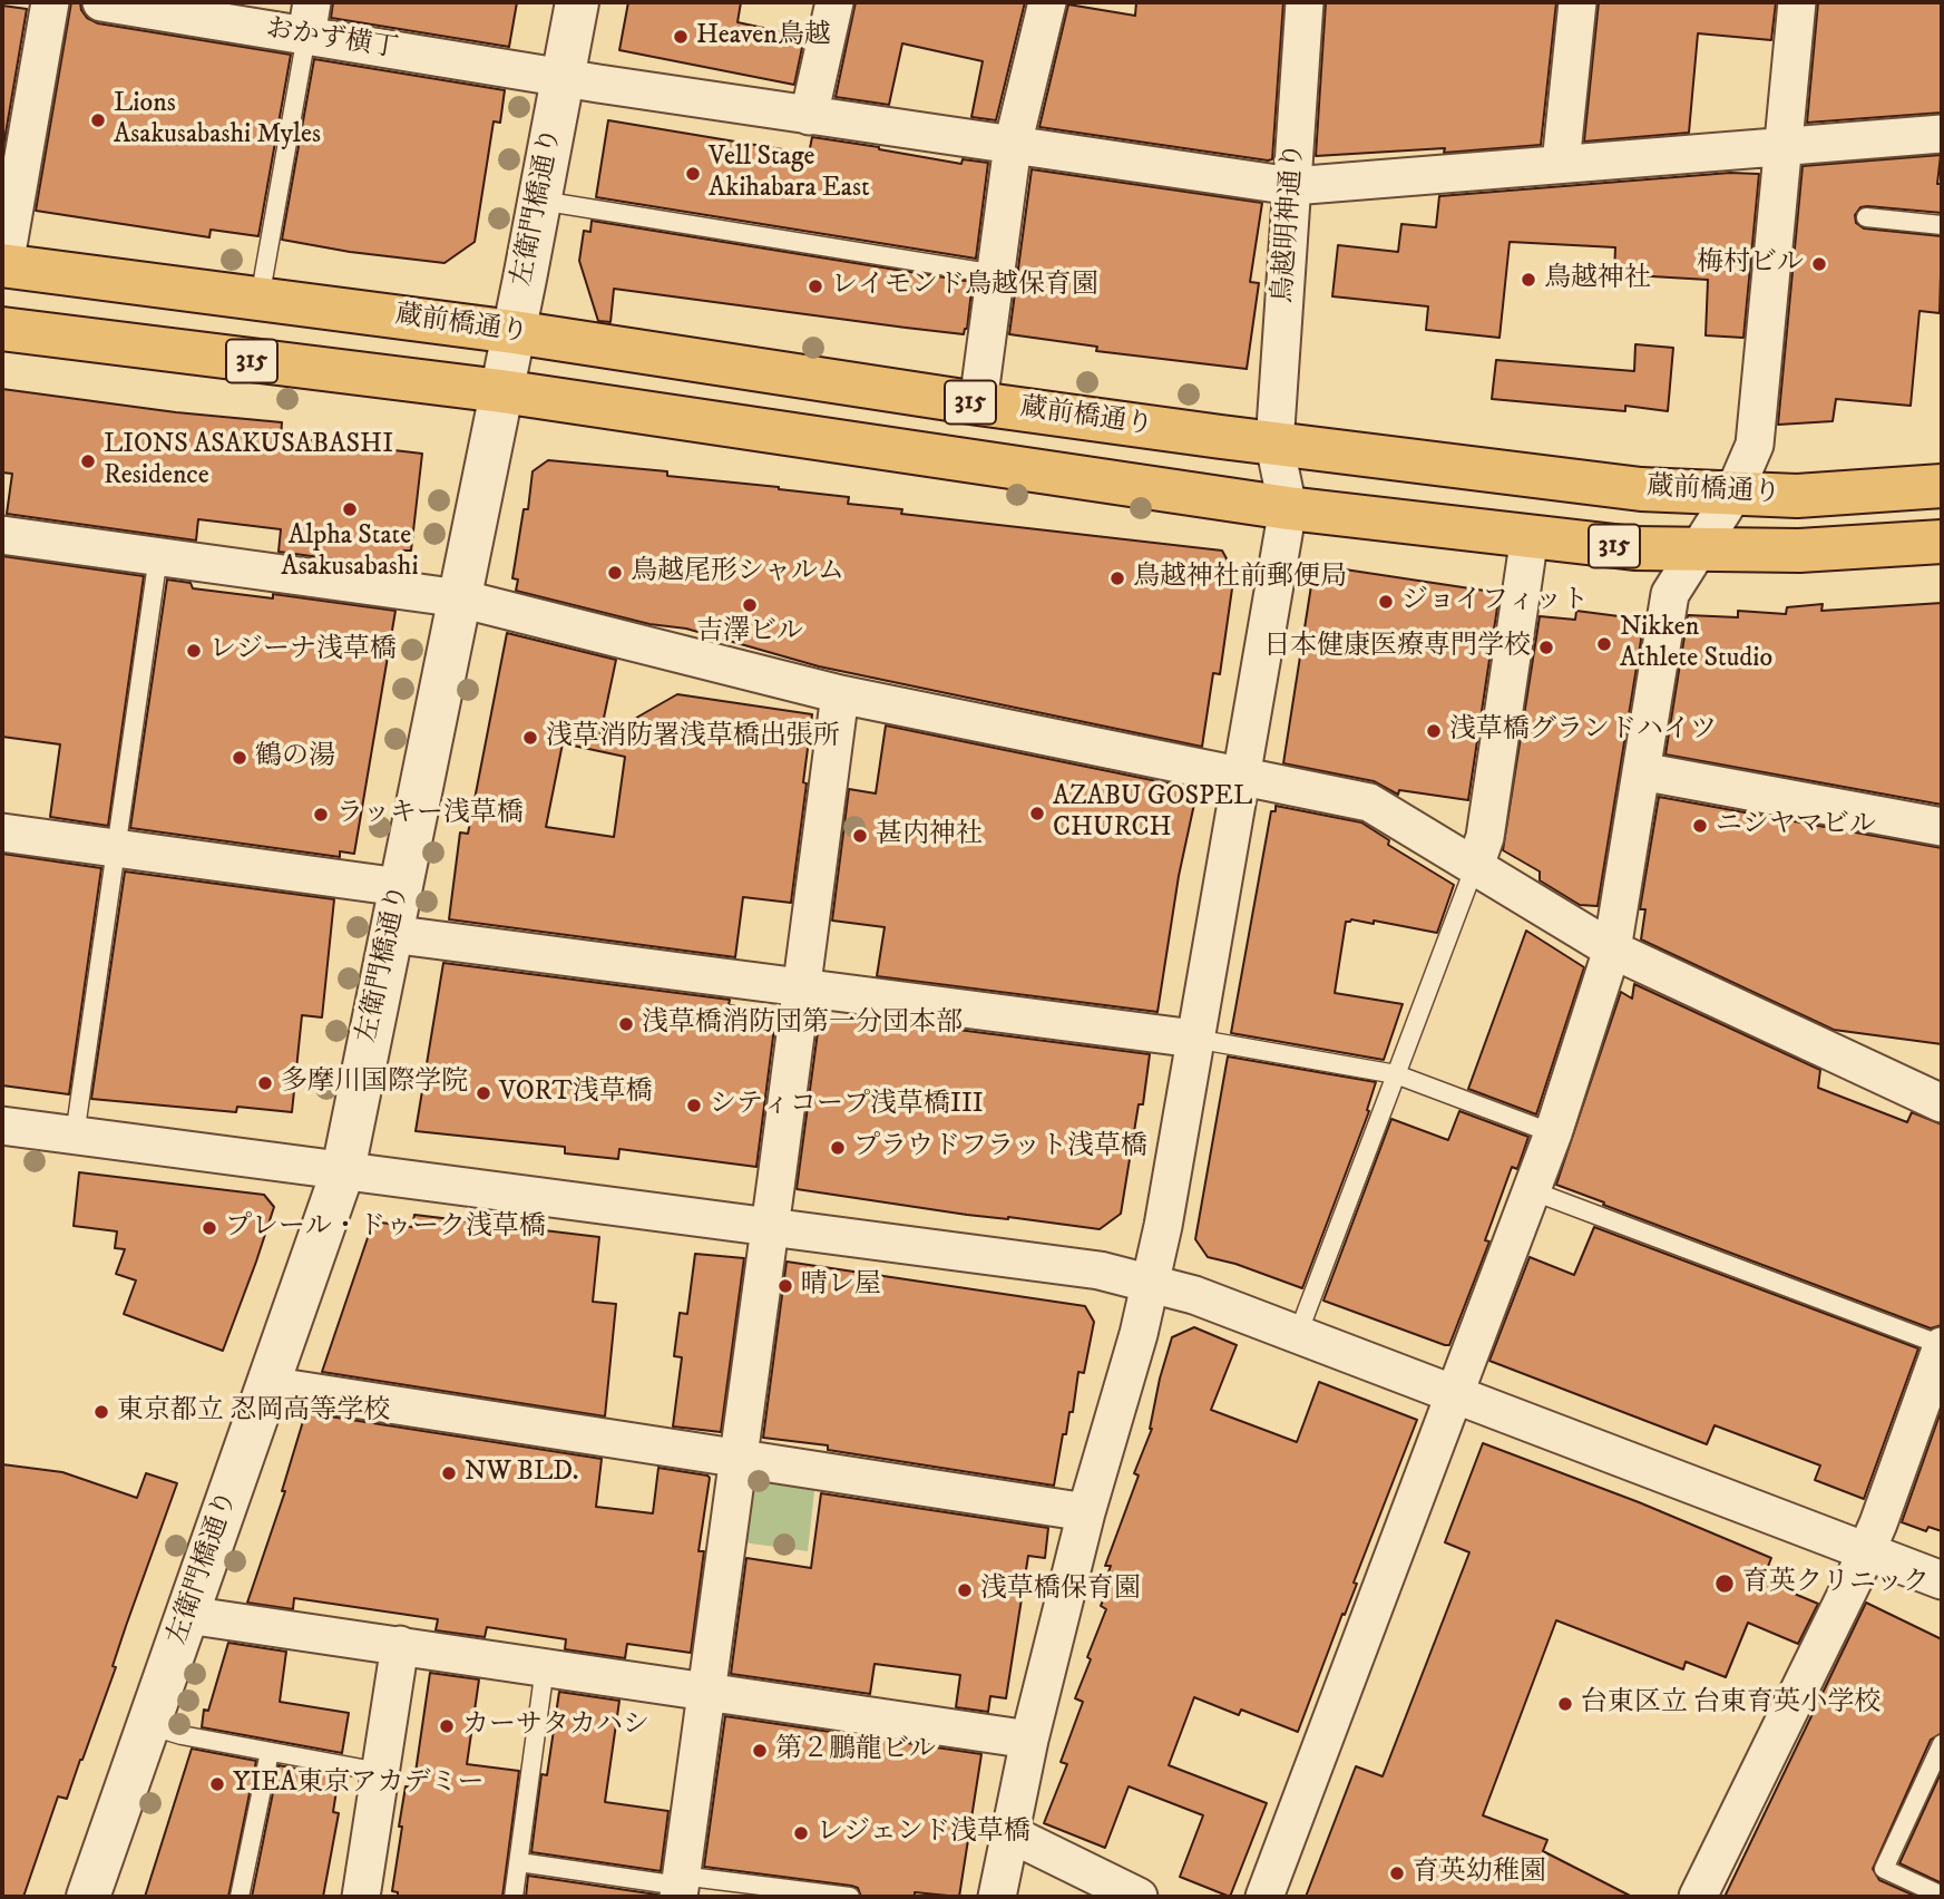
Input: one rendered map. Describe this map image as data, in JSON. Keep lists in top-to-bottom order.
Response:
{
  "streets": {
    "main road": ["蔵前橋通り", "315"],
    "street": ["おかず横丁", "左衛門橋通り", "鳥越明神通り"]
  },
  "crossings": [
    ["おかず横丁", "左衛門橋通り"],
    ["おかず横丁", "鳥越明神通り"],
    ["左衛門橋通り", "蔵前橋通り"],
    ["鳥越明神通り", "蔵前橋通り"]
  ],
  "places": [
    "Heaven鳥越",
    "Lions Asakusabashi Myles",
    "Vell Stage Akihabara East",
    "梅村ビル",
    "鳥越神社",
    "レイモンド鳥越保育園",
    "LIONS ASAKUSABASHI Residence",
    "Alpha State Asakusabashi",
    "鳥越尾形シャルム",
    "鳥越神社前郵便局",
    "ジョイフィット",
    "吉澤ビル",
    "Nikken Athlete Studio",
    "日本健康医療専門学校",
    "レジーナ浅草橋",
    "浅草橋グランドハイツ",
    "浅草消防署浅草橋出張所",
    "鶴の湯",
    "AZABU GOSPEL CHURCH",
    "ラッキー浅草橋",
    "ニシヤマビル",
    "甚内神社",
    "浅草橋消防団第一分団本部",
    "多摩川国際学院",
    "VORT浅草橋",
    "シティコープ浅草橋III",
    "プラウドフラット浅草橋",
    "プレール・ドゥーク浅草橋",
    "晴レ屋",
    "東京都立 忍岡高等学校",
    "NW BLD.",
    "育英クリニック",
    "浅草橋保育園",
    "台東区立 台東育英小学校",
    "カーサタカハシ",
    "第２鵬龍ビル",
    "YIEA東京アカデミー",
    "レジェンド浅草橋",
    "育英幼稚園"
  ]
}
